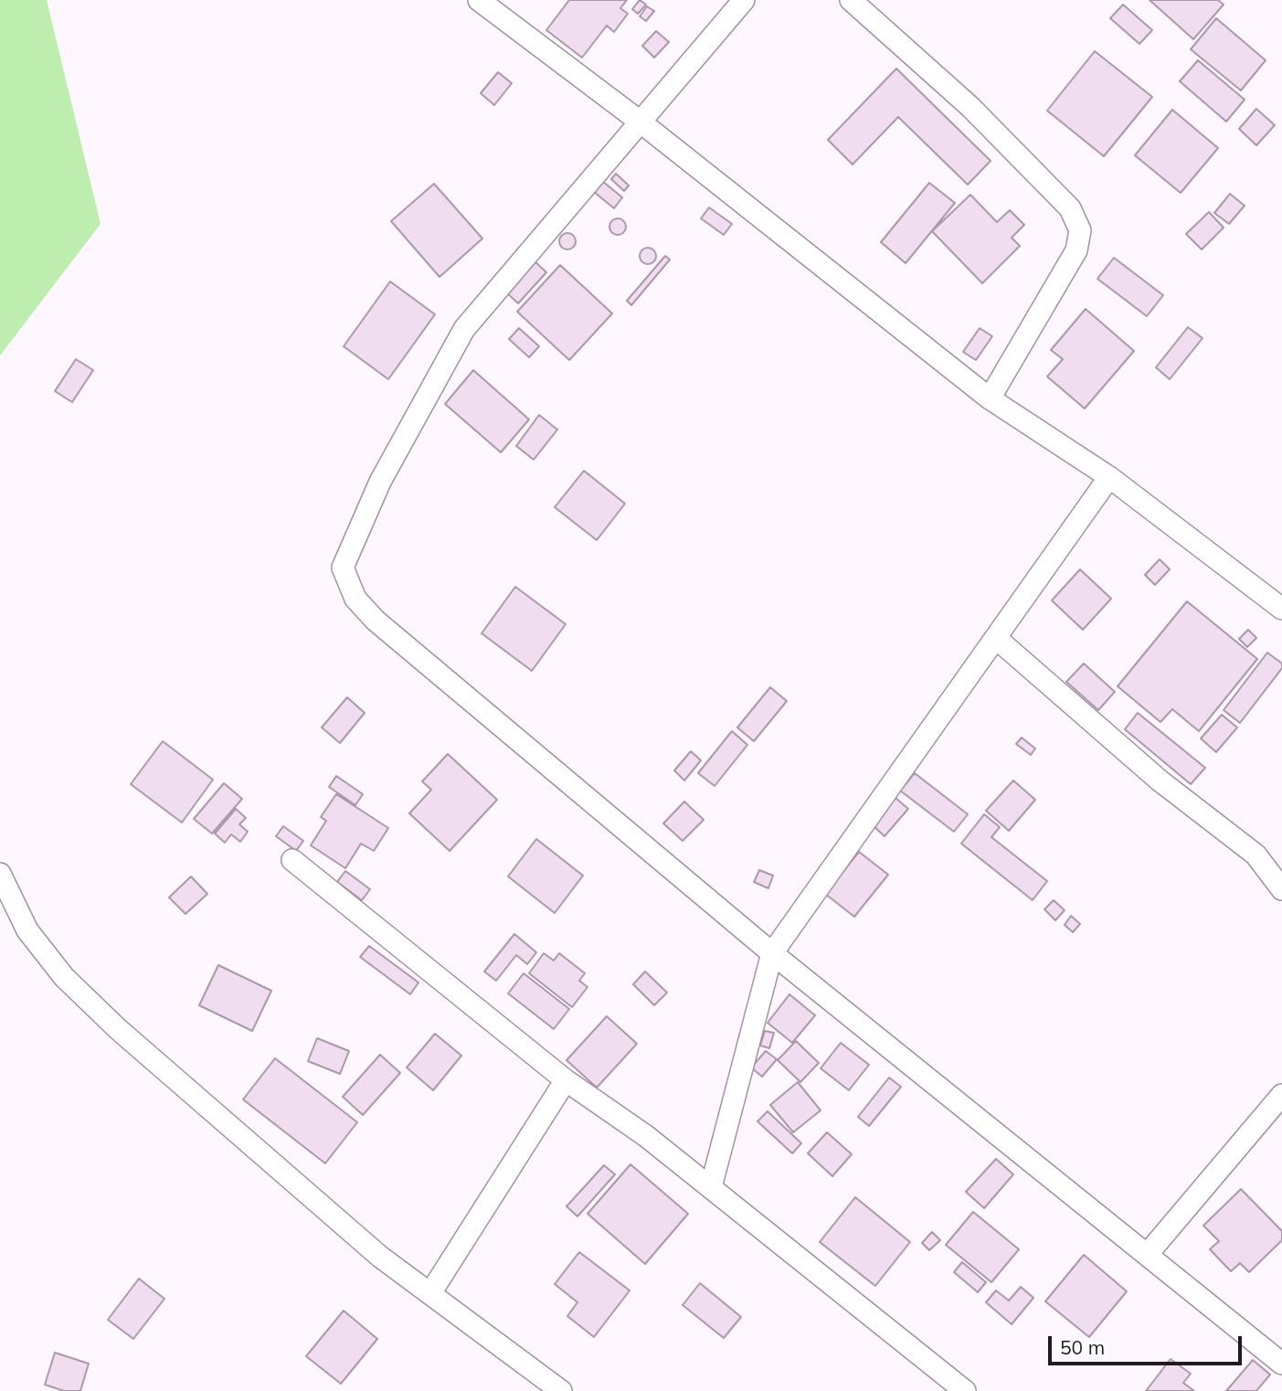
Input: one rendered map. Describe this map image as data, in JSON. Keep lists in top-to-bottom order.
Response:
{
  "scale_bar": "50 m"
}
